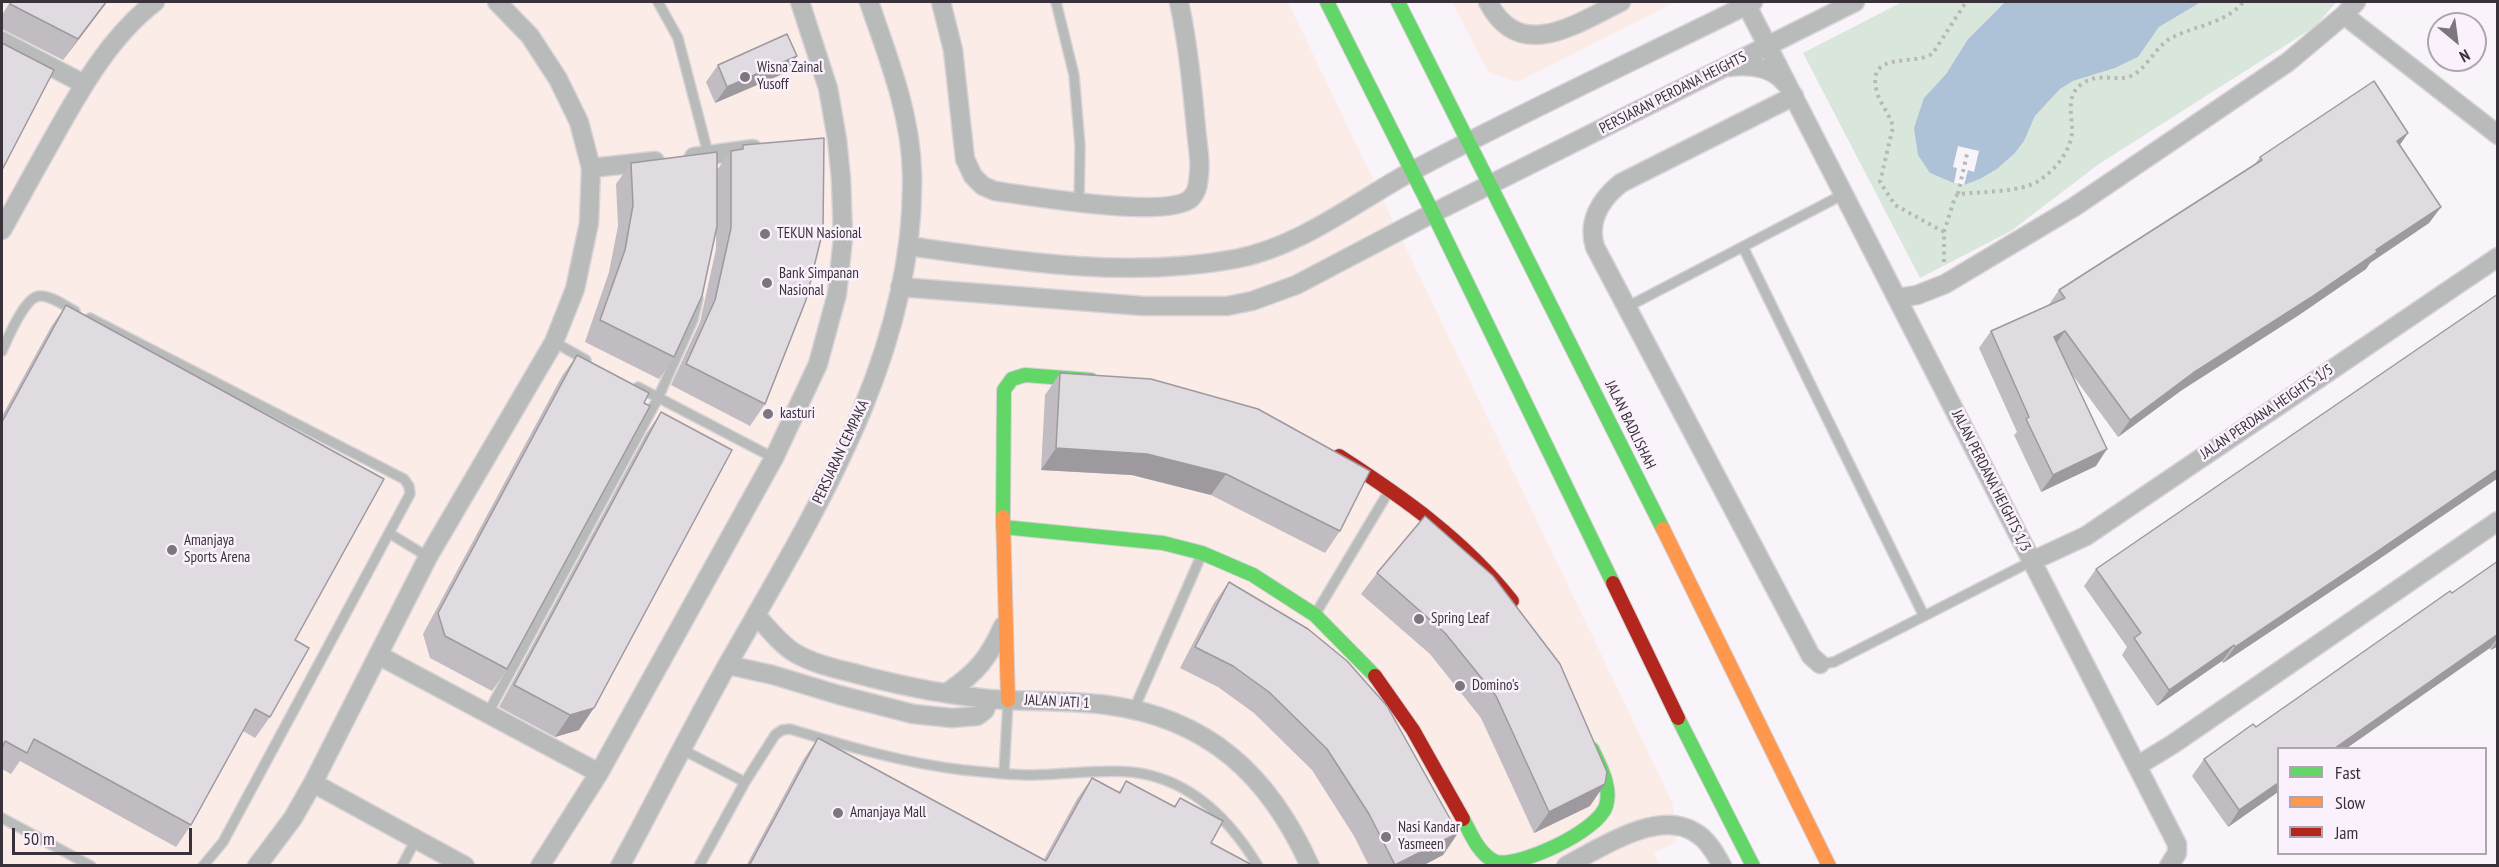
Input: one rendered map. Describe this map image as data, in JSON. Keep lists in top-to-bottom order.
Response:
{
  "streets": {
    "main road": ["JALAN BADLISHAH"],
    "street": [
      "PERSIARAN PERDANA HEIGHTS",
      "JALAN PERDANA HEIGHTS 1/5",
      "PERSIARAN CEMPAKA",
      "JALAN PERDANA HEIGHTS 1/3",
      "JALAN JATI 1"
    ]
  },
  "crossings": [
    ["PERSIARAN PERDANA HEIGHTS", "JALAN BADLISHAH"],
    ["PERSIARAN PERDANA HEIGHTS", "PERSIARAN CEMPAKA"],
    ["PERSIARAN PERDANA HEIGHTS", "JALAN PERDANA HEIGHTS 1/3"],
    ["JALAN PERDANA HEIGHTS 1/5", "JALAN PERDANA HEIGHTS 1/3"],
    ["PERSIARAN CEMPAKA", "JALAN JATI 1"]
  ],
  "places": [
    "Wisna Zainal Yusoff",
    "TEKUN Nasional",
    "Bank Simpanan Nasional",
    "kasturi",
    "Amanjaya Sports Arena",
    "Spring Leaf",
    "Domino's",
    "Amanjaya Mall",
    "Nasi Kandar Yasmeen"
  ],
  "legend": ["Fast", "Slow", "Jam"],
  "scale_bar": "50 m",
  "north": "bottom right"
}
